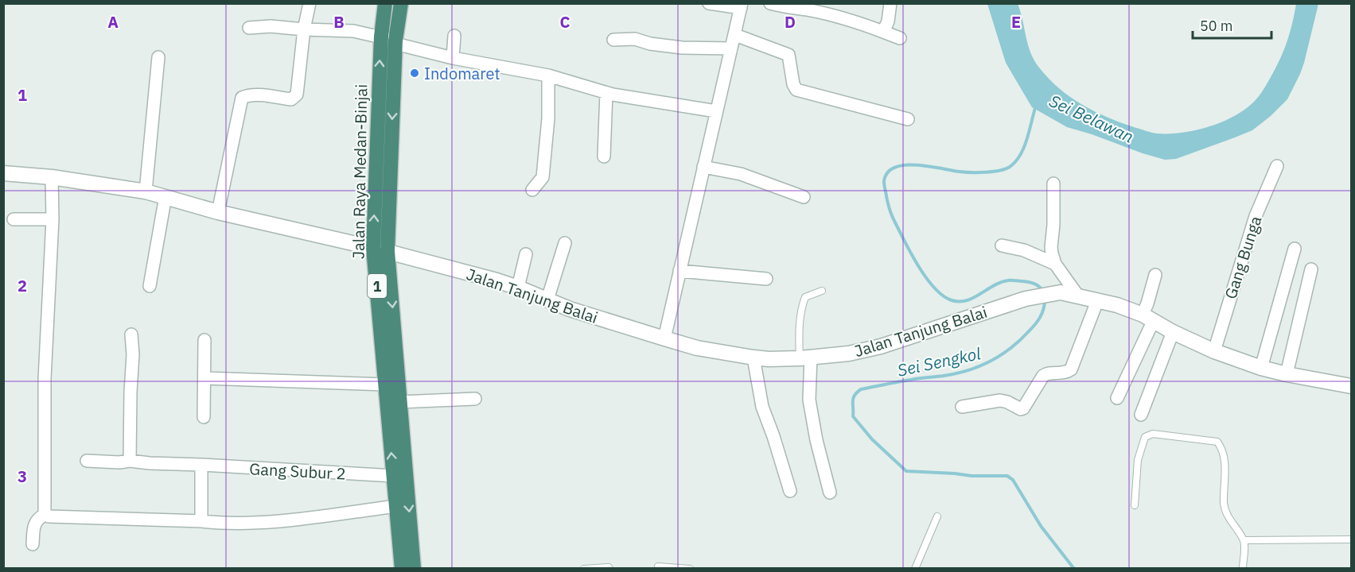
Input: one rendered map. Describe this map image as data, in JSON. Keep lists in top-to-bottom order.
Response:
{
  "streets": {
    "highway": ["Jalan Raya Medan-Binjai", "1"],
    "street": ["Gang Bunga", "Jalan Tanjung Balai", "Gang Subur 2"]
  },
  "crossings": [
    ["Jalan Raya Medan-Binjai", "Jalan Tanjung Balai"],
    ["Jalan Raya Medan-Binjai", "Gang Subur 2"],
    ["Gang Bunga", "Jalan Tanjung Balai"]
  ],
  "water": ["Sei Belawan", "Sei Sengkol"],
  "places": ["Indomaret"],
  "scale_bar": "50 m",
  "grid": {
    "columns": [
      "A",
      "B",
      "C",
      "D",
      "E"
    ],
    "rows": ["1", "2", "3"]
  }
}
